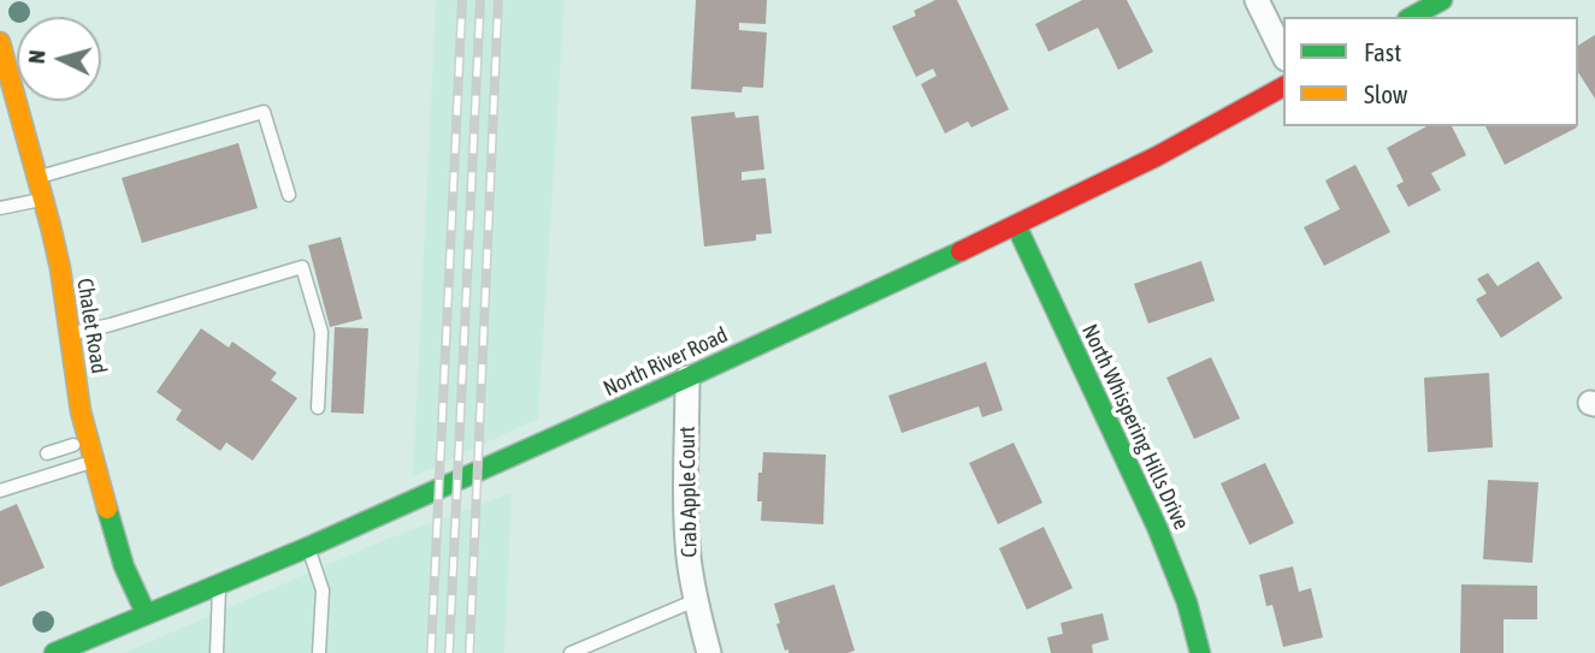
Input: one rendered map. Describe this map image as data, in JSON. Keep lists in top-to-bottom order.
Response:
{
  "streets": {
    "street": [
      "Chalet Road",
      "North River Road",
      "North Whispering Hills Drive",
      "Crab Apple Court"
    ]
  },
  "crossings": [
    ["Chalet Road", "North River Road"],
    ["North River Road", "North Whispering Hills Drive"],
    ["North River Road", "Crab Apple Court"]
  ],
  "legend": ["Fast", "Slow"],
  "north": "left"
}
